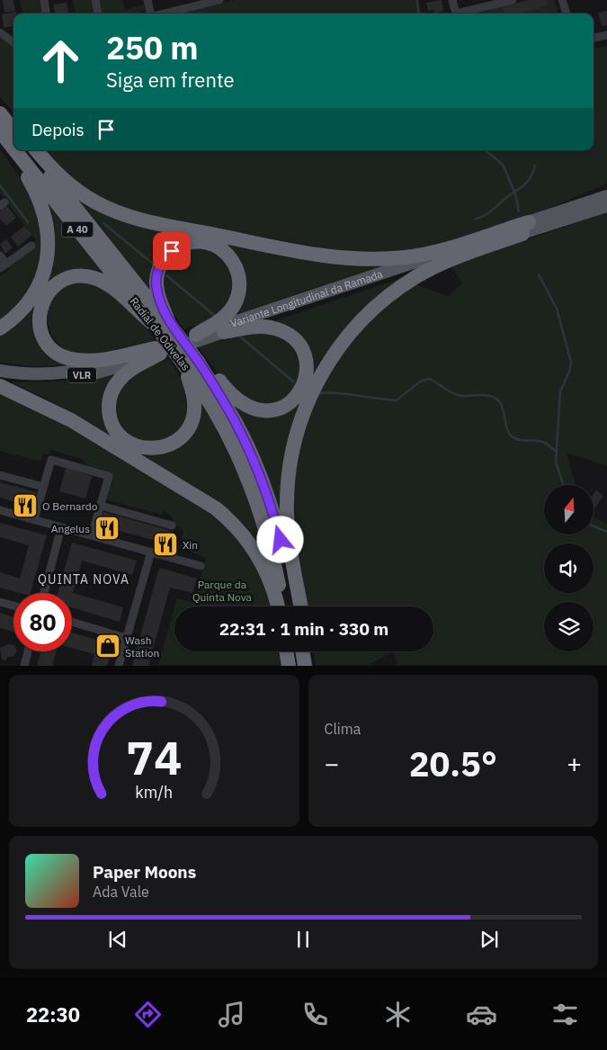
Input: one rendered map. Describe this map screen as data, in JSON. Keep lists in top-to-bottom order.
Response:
{
  "streets": {
    "highway": ["A 40", "Radial de Odivelas"],
    "main road": ["Variante Longitudinal da Ramada", "VLR"]
  },
  "districts": ["QUINTA NOVA"],
  "parks": ["Parque da Quinta Nova"],
  "places": {
    "restaurant": ["O Bernardo", "Angelus", "Xin"],
    "shop": ["Wash Station"]
  },
  "north": "top",
  "page": {
    "turn": ["250 m", "Siga em frente"],
    "then": "Depois",
    "limit": "80",
    "trip": "22:31 · 1 min · 330 m",
    "tile": "Clima",
    "heat": ["−", "20.5°", "+"],
    "song": ["Paper Moons", "Ada Vale"],
    "tabs": "22:30",
    "gauge": ["74", "km/h"]
  }
}
